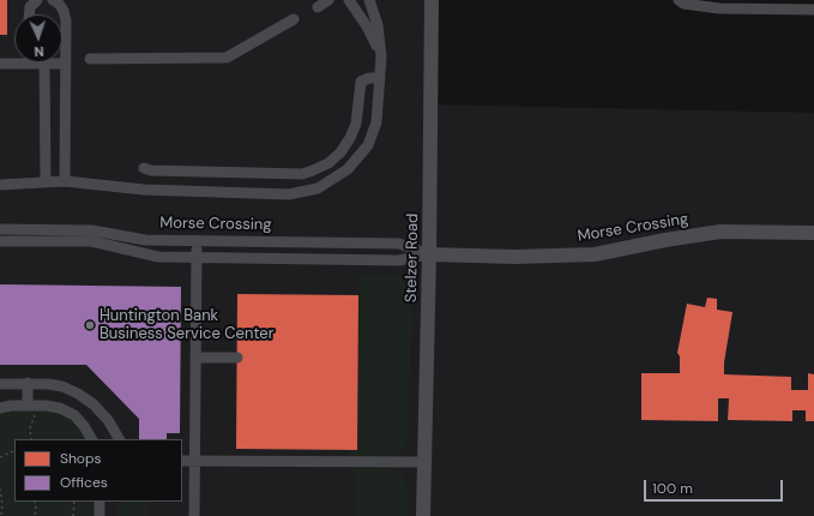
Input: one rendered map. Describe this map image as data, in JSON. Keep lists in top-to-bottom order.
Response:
{
  "streets": {
    "main road": ["Morse Crossing", "Stelzer Road"]
  },
  "crossings": [
    ["Morse Crossing", "Stelzer Road"]
  ],
  "places": ["Huntington Bank Business Service Center"],
  "legend": ["Shops", "Offices"],
  "scale_bar": "100 m",
  "north": "bottom"
}
